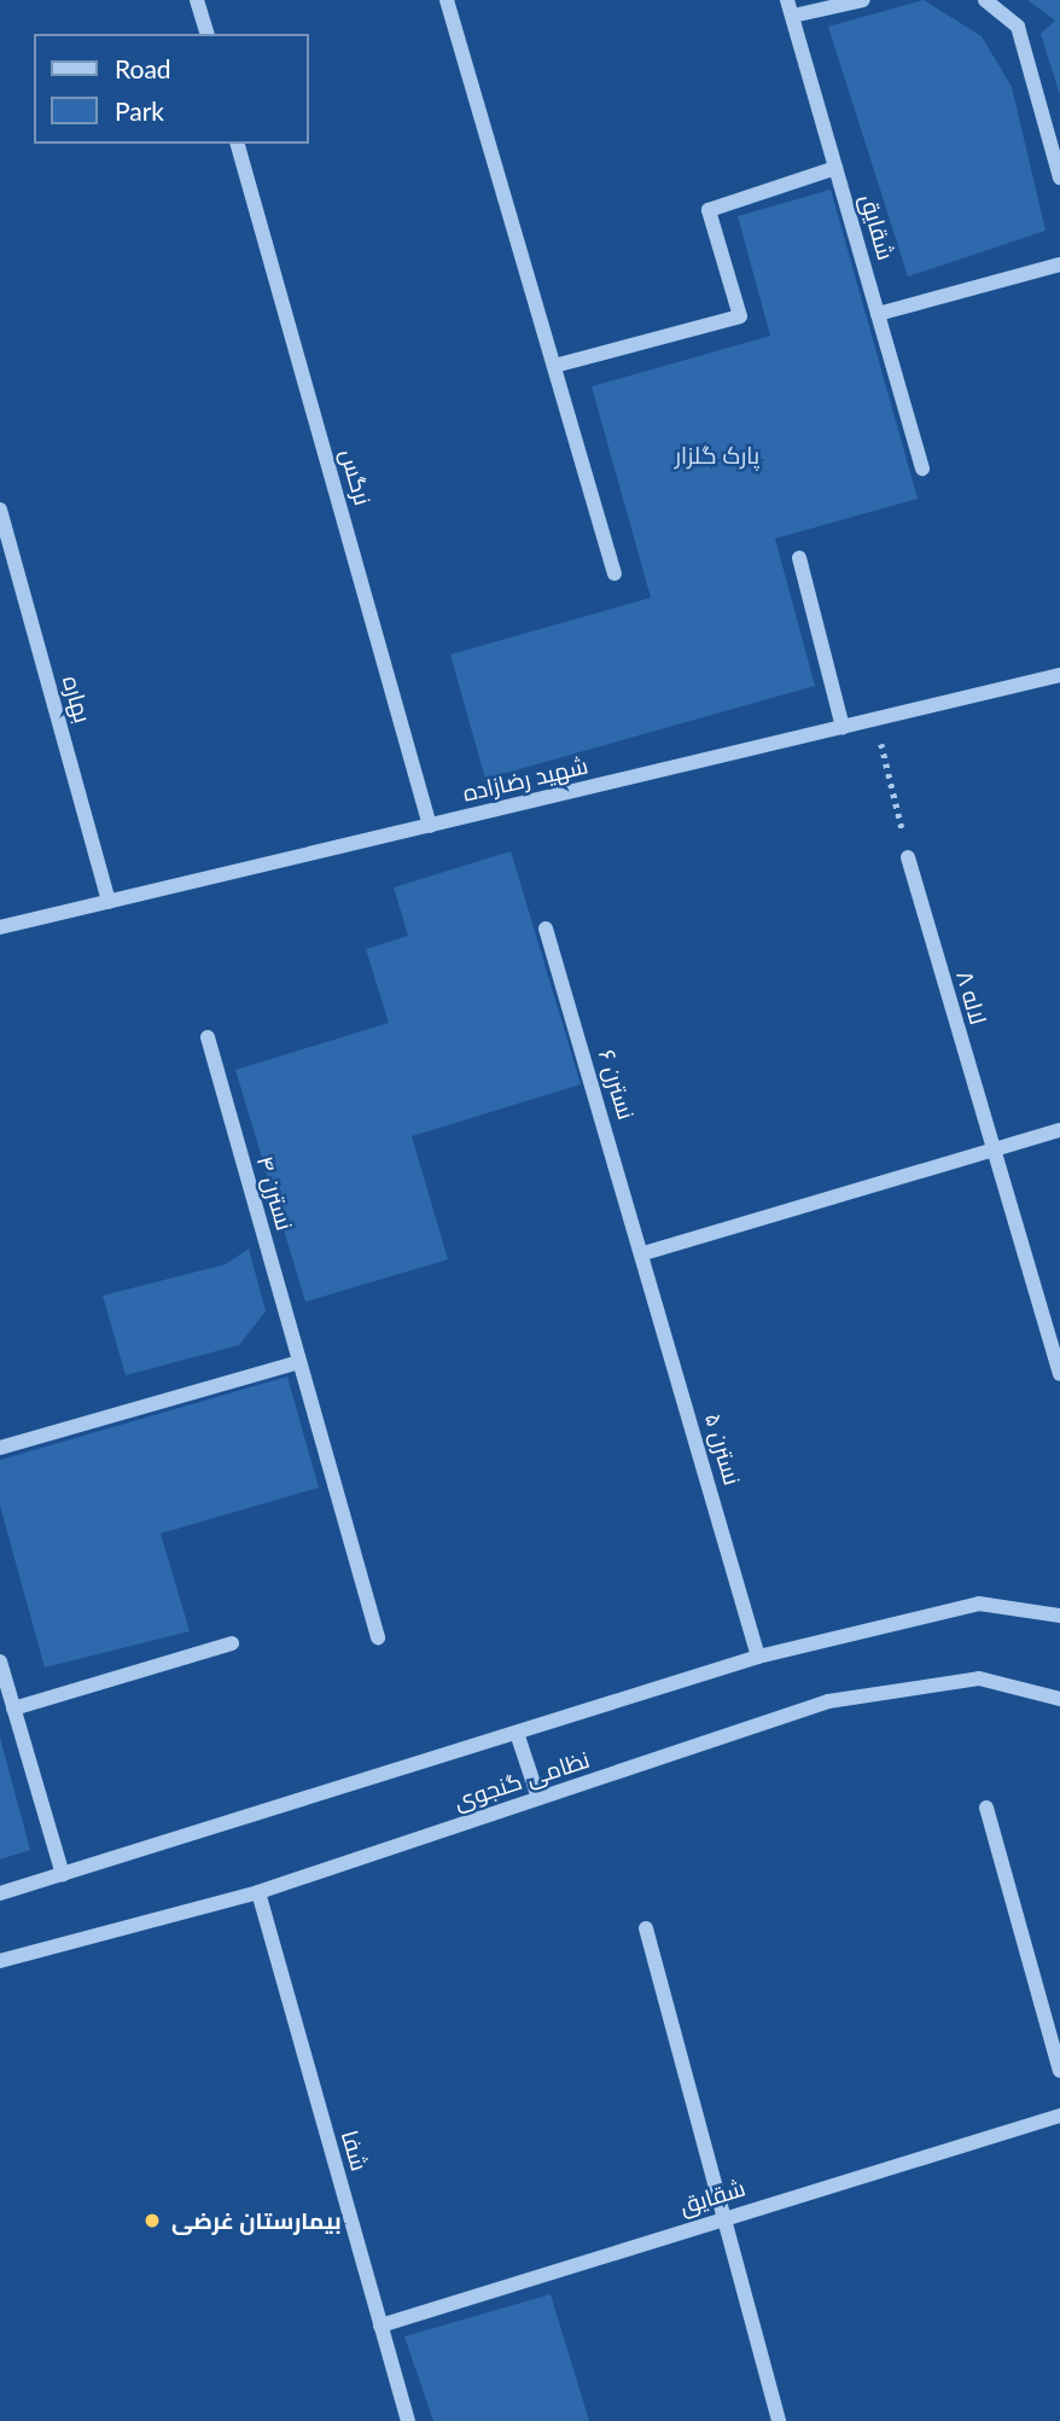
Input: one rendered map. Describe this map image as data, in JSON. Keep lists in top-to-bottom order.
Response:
{
  "streets": {
    "street": [
      "شقایق",
      "نرگس",
      "بهاره",
      "شهید رضازاده",
      "لاله ۸",
      "نسترن ۶",
      "نسترن ۴",
      "نسترن ۵",
      "نظامی گنجوی",
      "شفا"
    ]
  },
  "crossings": [
    ["شقایق", "شفا"],
    ["نرگس", "شهید رضازاده"],
    ["بهاره", "شهید رضازاده"],
    ["نسترن ۶", "نسترن ۵"],
    ["نسترن ۵", "نظامی گنجوی"],
    ["نظامی گنجوی", "شفا"]
  ],
  "parks": ["پارک گلزار"],
  "places": ["بیمارستان غرضی"],
  "legend": ["Road", "Park"]
}
